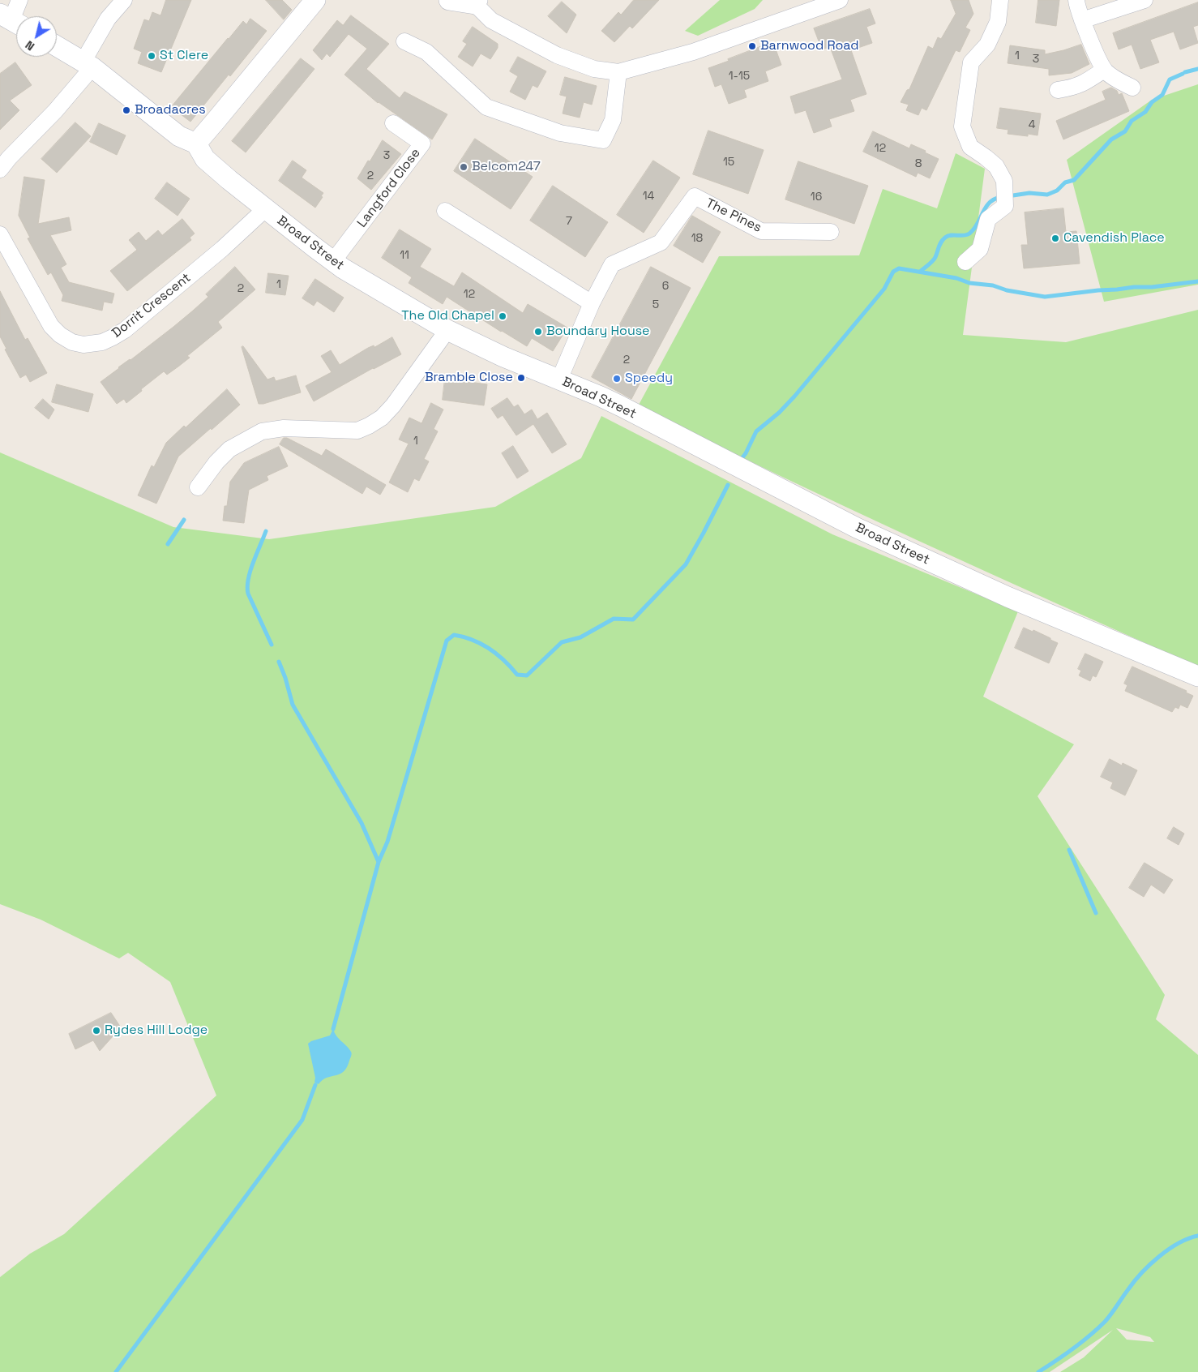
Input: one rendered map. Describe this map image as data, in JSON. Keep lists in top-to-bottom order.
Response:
{
  "streets": {
    "street": [
      "Langford Close",
      "The Pines",
      "Broad Street",
      "Dorrit Crescent"
    ]
  },
  "crossings": [
    ["Langford Close", "Broad Street"],
    ["The Pines", "Broad Street"],
    ["Broad Street", "Dorrit Crescent"]
  ],
  "places": [
    "Barnwood Road",
    "St Clere",
    "Broadacres",
    "Belcom247",
    "Cavendish Place",
    "The Old Chapel",
    "Boundary House",
    "Bramble Close",
    "Speedy",
    "Rydes Hill Lodge"
  ],
  "house_numbers": [
    "1",
    "3",
    "1-15",
    "4",
    "12",
    "3",
    "15",
    "8",
    "2",
    "14",
    "16",
    "7",
    "18",
    "11",
    "1",
    "6",
    "2",
    "12",
    "5",
    "2",
    "1"
  ],
  "north": "bottom left"
}
